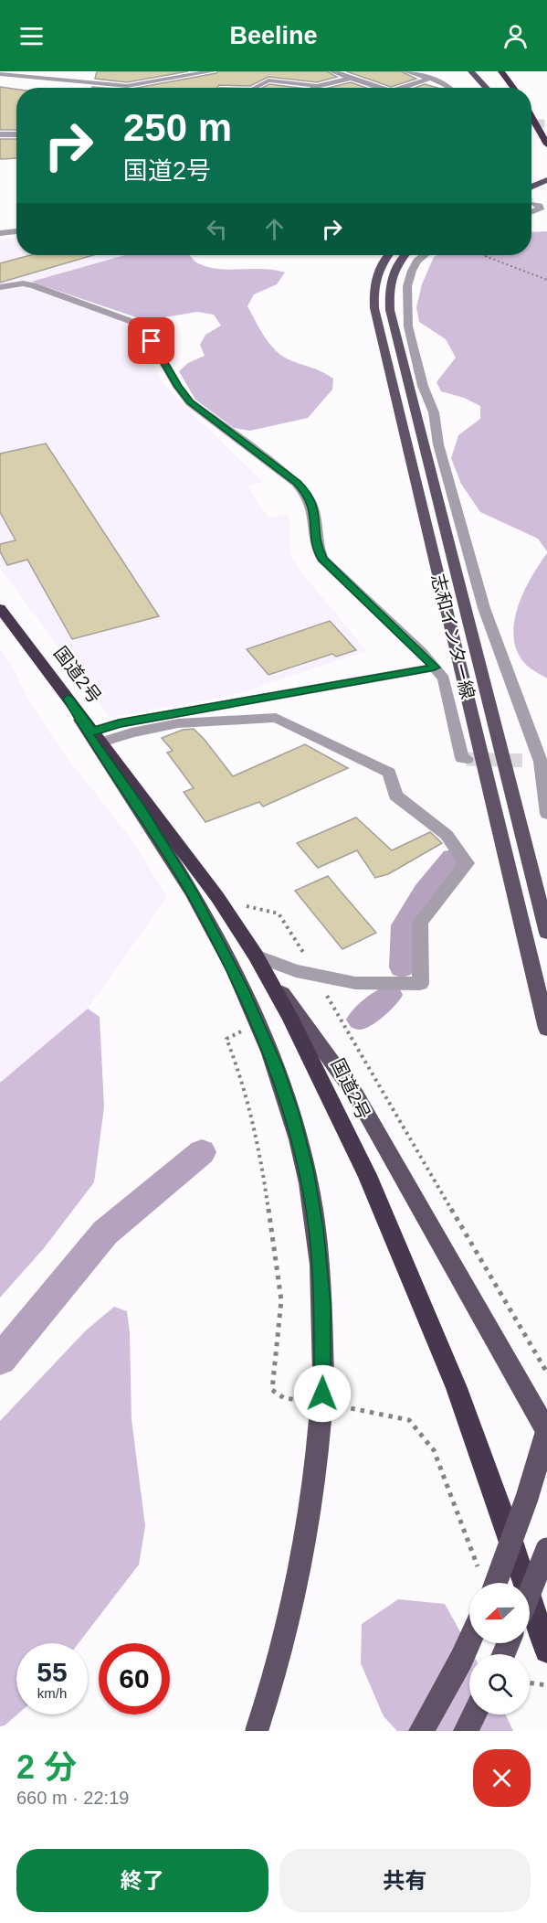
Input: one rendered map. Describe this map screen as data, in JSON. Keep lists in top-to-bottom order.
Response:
{
  "streets": {
    "highway": ["国道2号"],
    "main road": ["志和インター線"]
  },
  "north": "left",
  "page": {
    "header": "Beeline",
    "turn": ["250 m", "国道2号"],
    "speed": "55 km/h",
    "limit": "60",
    "heading": ["2 分", "660 m · 22:19"],
    "buttons": ["終了", "共有"]
  }
}
